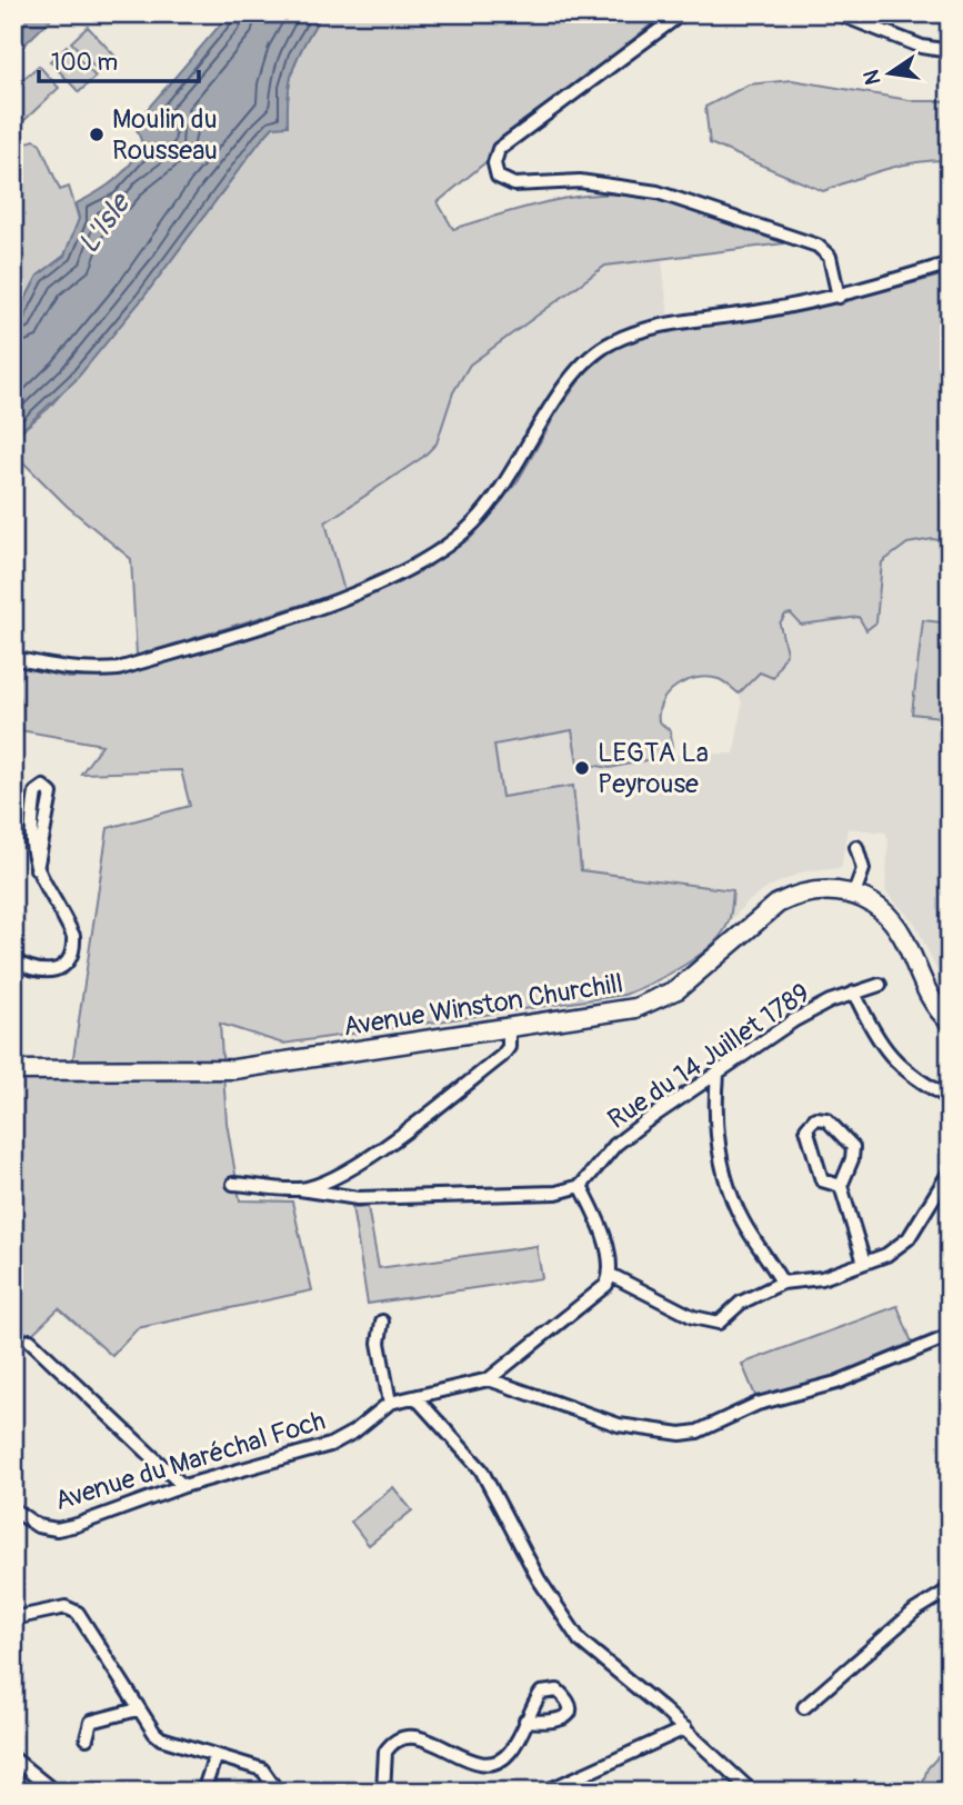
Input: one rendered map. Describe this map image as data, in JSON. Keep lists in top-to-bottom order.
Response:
{
  "streets": {
    "main road": ["Avenue Winston Churchill"],
    "street": ["Rue du 14 Juillet 1789", "Avenue du Maréchal Foch"]
  },
  "water": ["L'Isle"],
  "places": ["Moulin du Rousseau", "LEGTA La Peyrouse"],
  "scale_bar": "100 m",
  "north": "left"
}
